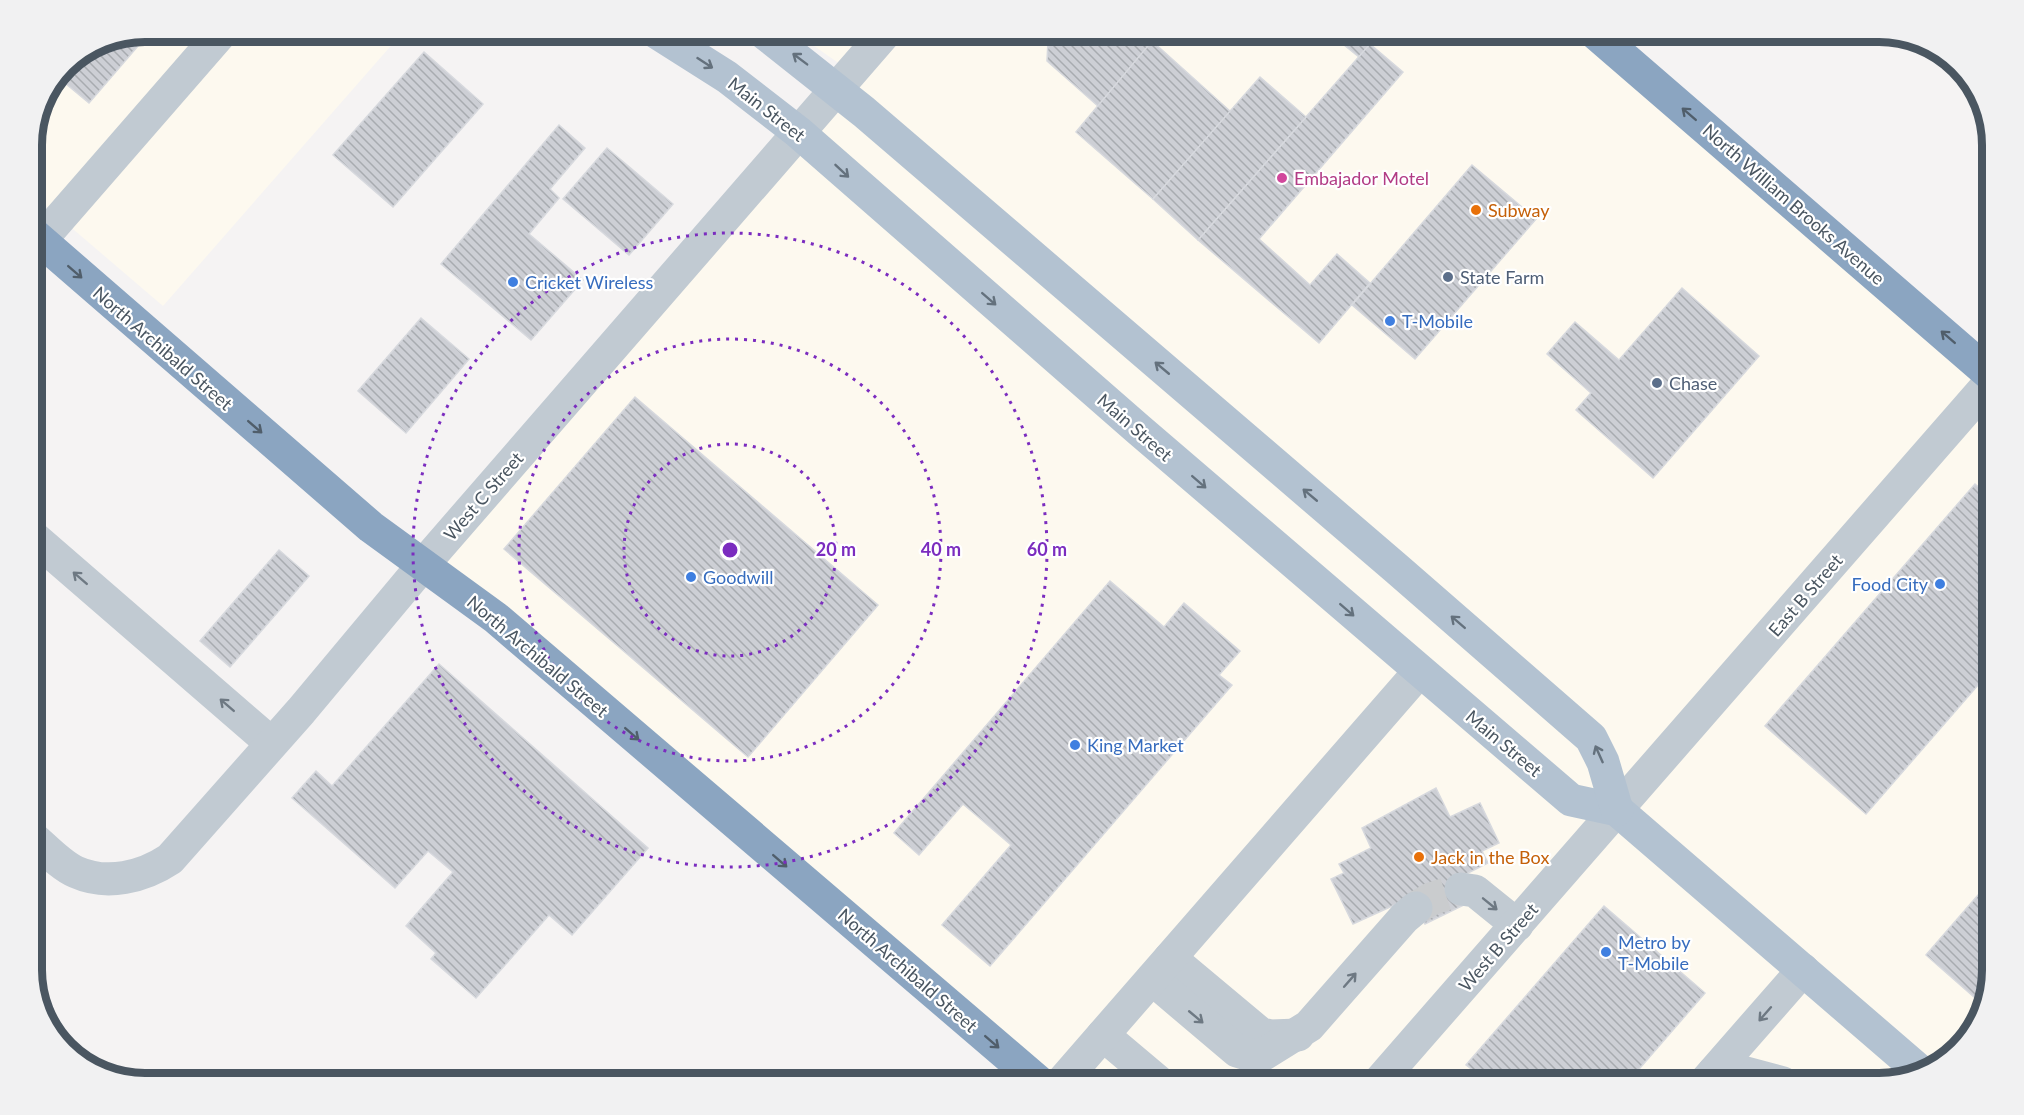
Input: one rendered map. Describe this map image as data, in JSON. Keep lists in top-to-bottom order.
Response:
{
  "streets": {
    "highway": ["North William Brooks Avenue", "North Archibald Street"],
    "main road": ["Main Street"],
    "street": ["West C Street", "East B Street", "West B Street"]
  },
  "crossings": [
    ["Main Street", "West C Street"],
    ["Main Street", "East B Street"],
    ["Main Street", "West B Street"],
    ["North Archibald Street", "West C Street"],
    ["East B Street", "West B Street"]
  ],
  "one_way": ["North William Brooks Avenue", "North Archibald Street"],
  "places": [
    "Embajador Motel",
    "Subway",
    "State Farm",
    "Cricket Wireless",
    "T-Mobile",
    "Chase",
    "Goodwill",
    "Food City",
    "King Market",
    "Jack in the Box",
    "Metro by T-Mobile"
  ],
  "rings": ["20 m", "40 m", "60 m"]
}
